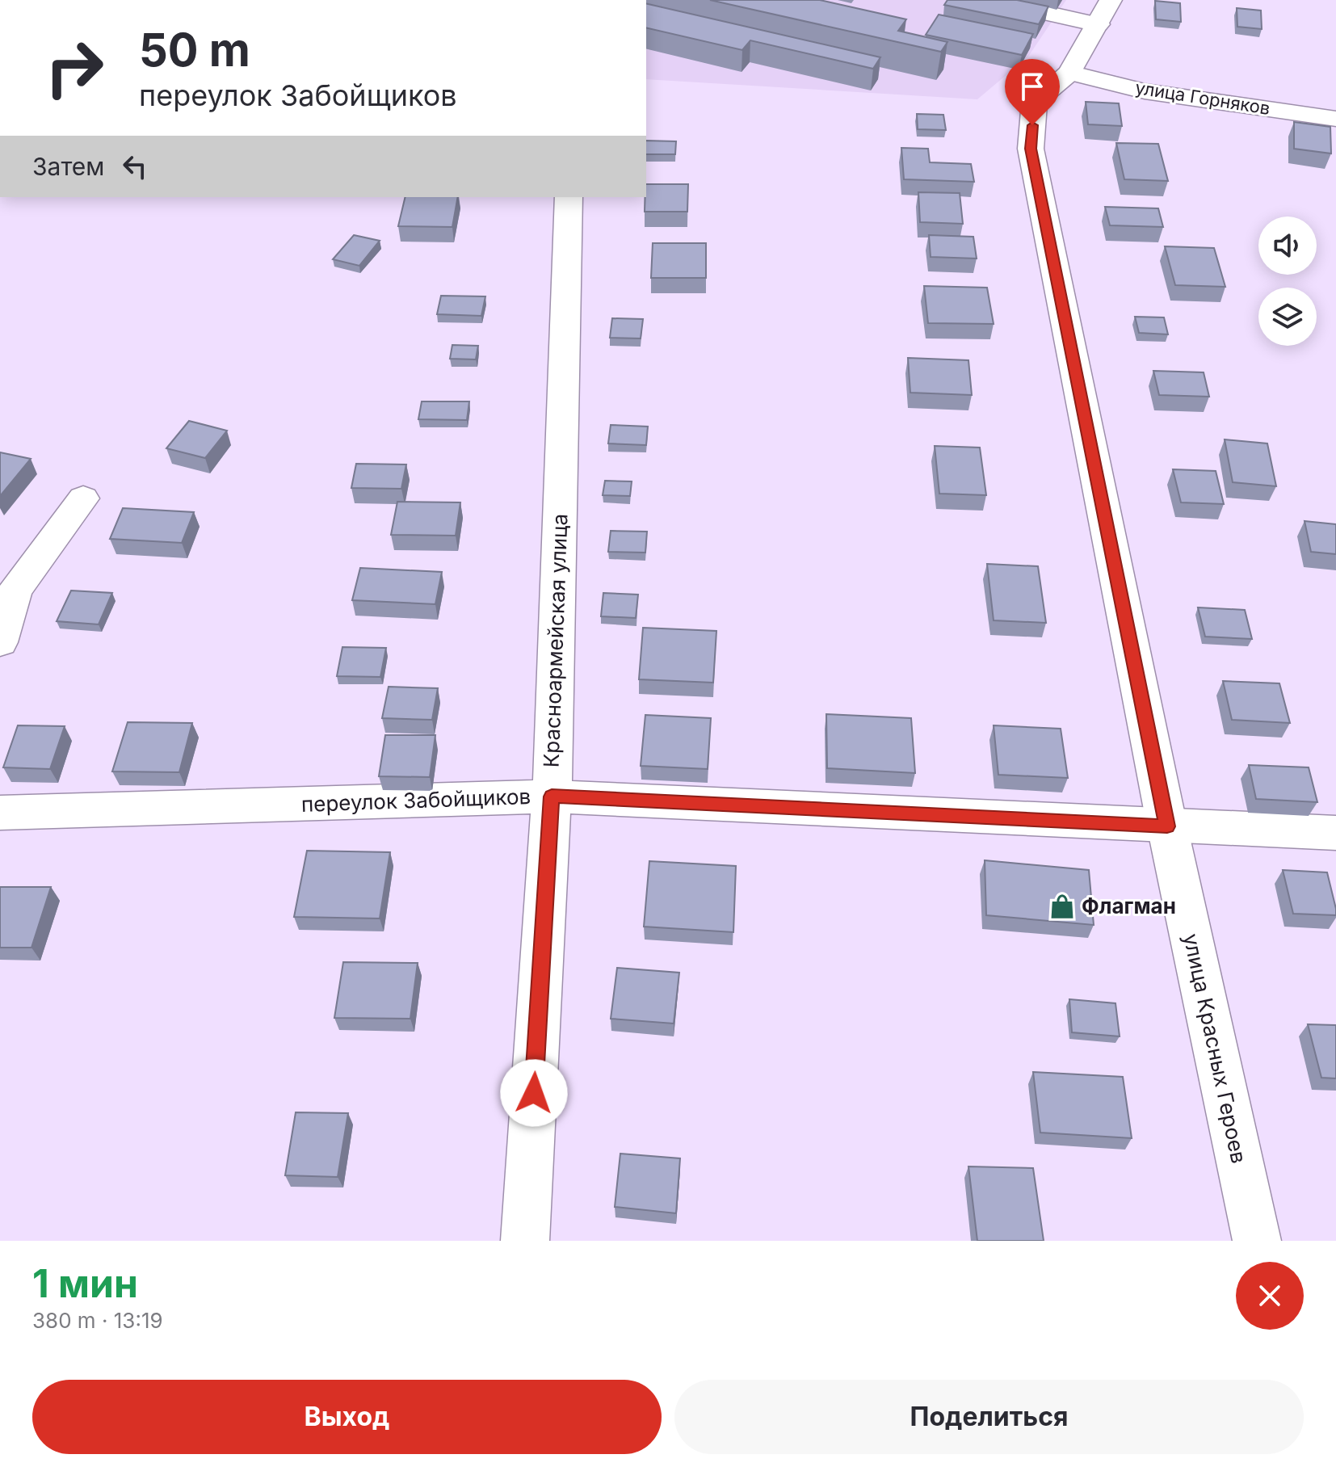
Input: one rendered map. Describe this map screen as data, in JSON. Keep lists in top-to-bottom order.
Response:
{
  "streets": {
    "street": [
      "улица Горняков",
      "Красноармейская улица",
      "переулок Забойщиков",
      "улица Красных Героев"
    ]
  },
  "crossings": [
    ["улица Горняков", "улица Красных Героев"],
    ["Красноармейская улица", "переулок Забойщиков"],
    ["переулок Забойщиков", "улица Красных Героев"]
  ],
  "places": {
    "shop": ["Флагман"]
  },
  "page": {
    "turn": ["50 m", "переулок Забойщиков"],
    "then": "Затем",
    "heading": ["1 мин", "380 m · 13:19"],
    "buttons": ["Выход", "Поделиться"]
  }
}
